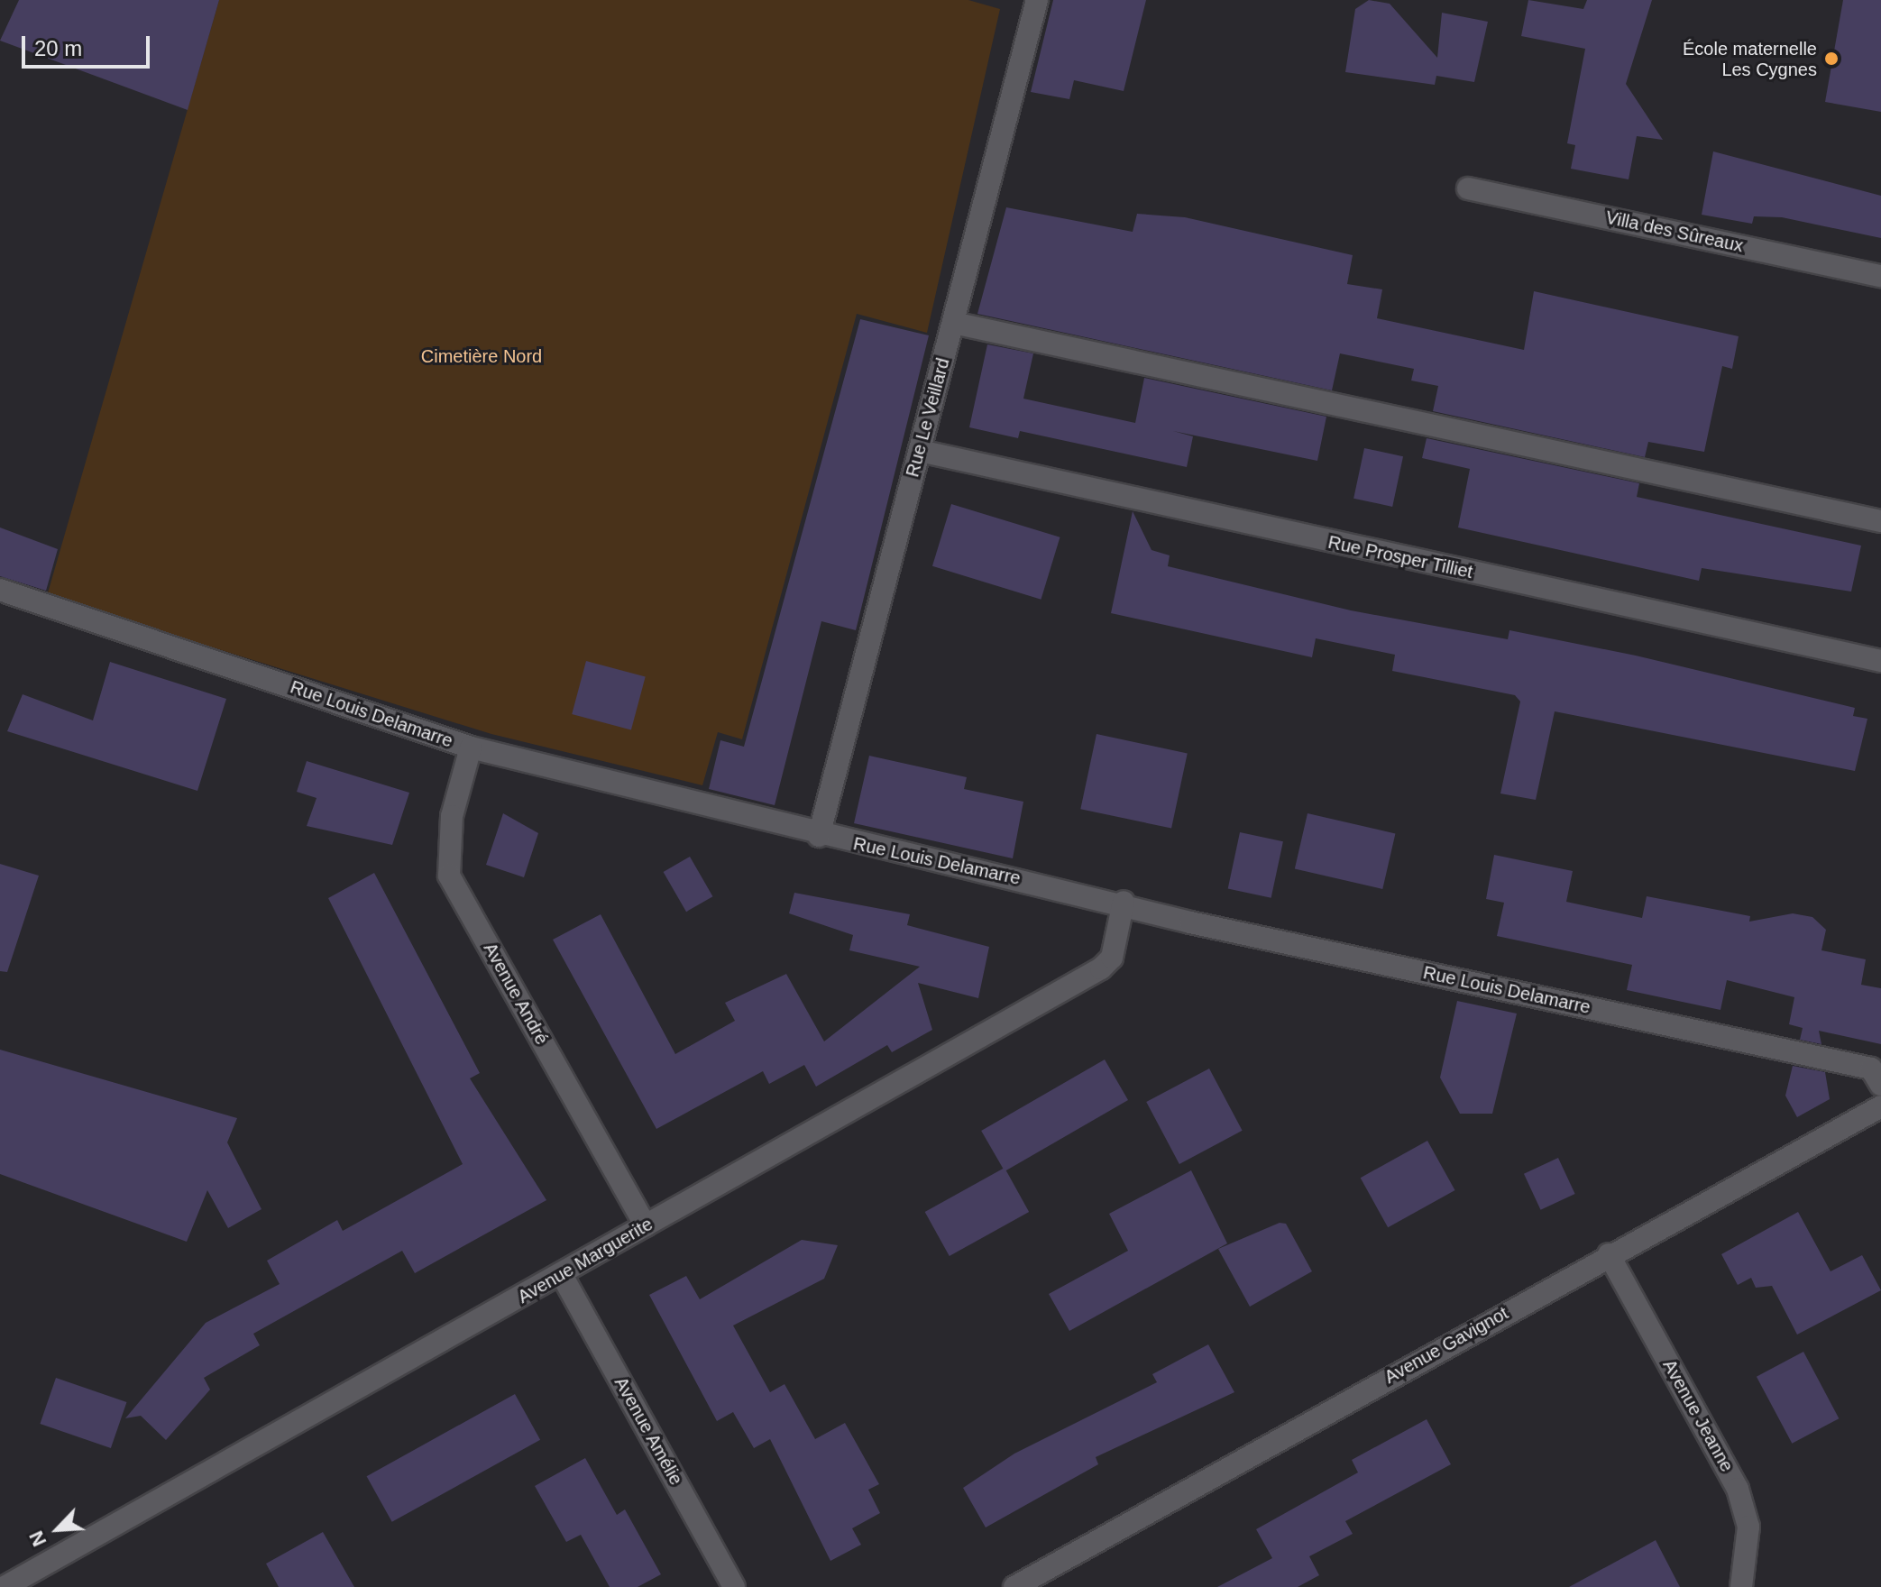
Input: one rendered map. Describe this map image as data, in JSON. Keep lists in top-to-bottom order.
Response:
{
  "streets": {
    "street": [
      "Villa des Sûreaux",
      "Rue Le Veillard",
      "Rue Prosper Tilliet",
      "Rue Louis Delamarre",
      "Avenue André",
      "Avenue Marguerite",
      "Avenue Gavignot",
      "Avenue Jeanne",
      "Avenue Amélie"
    ]
  },
  "crossings": [
    ["Rue Le Veillard", "Rue Prosper Tilliet"],
    ["Rue Le Veillard", "Rue Louis Delamarre"],
    ["Rue Louis Delamarre", "Avenue André"],
    ["Rue Louis Delamarre", "Avenue Marguerite"],
    ["Avenue André", "Avenue Marguerite"],
    ["Avenue Marguerite", "Avenue Amélie"],
    ["Avenue Gavignot", "Avenue Jeanne"]
  ],
  "parks": ["Cimetière Nord"],
  "places": ["École maternelle Les Cygnes"],
  "scale_bar": "20 m",
  "north": "bottom left"
}
